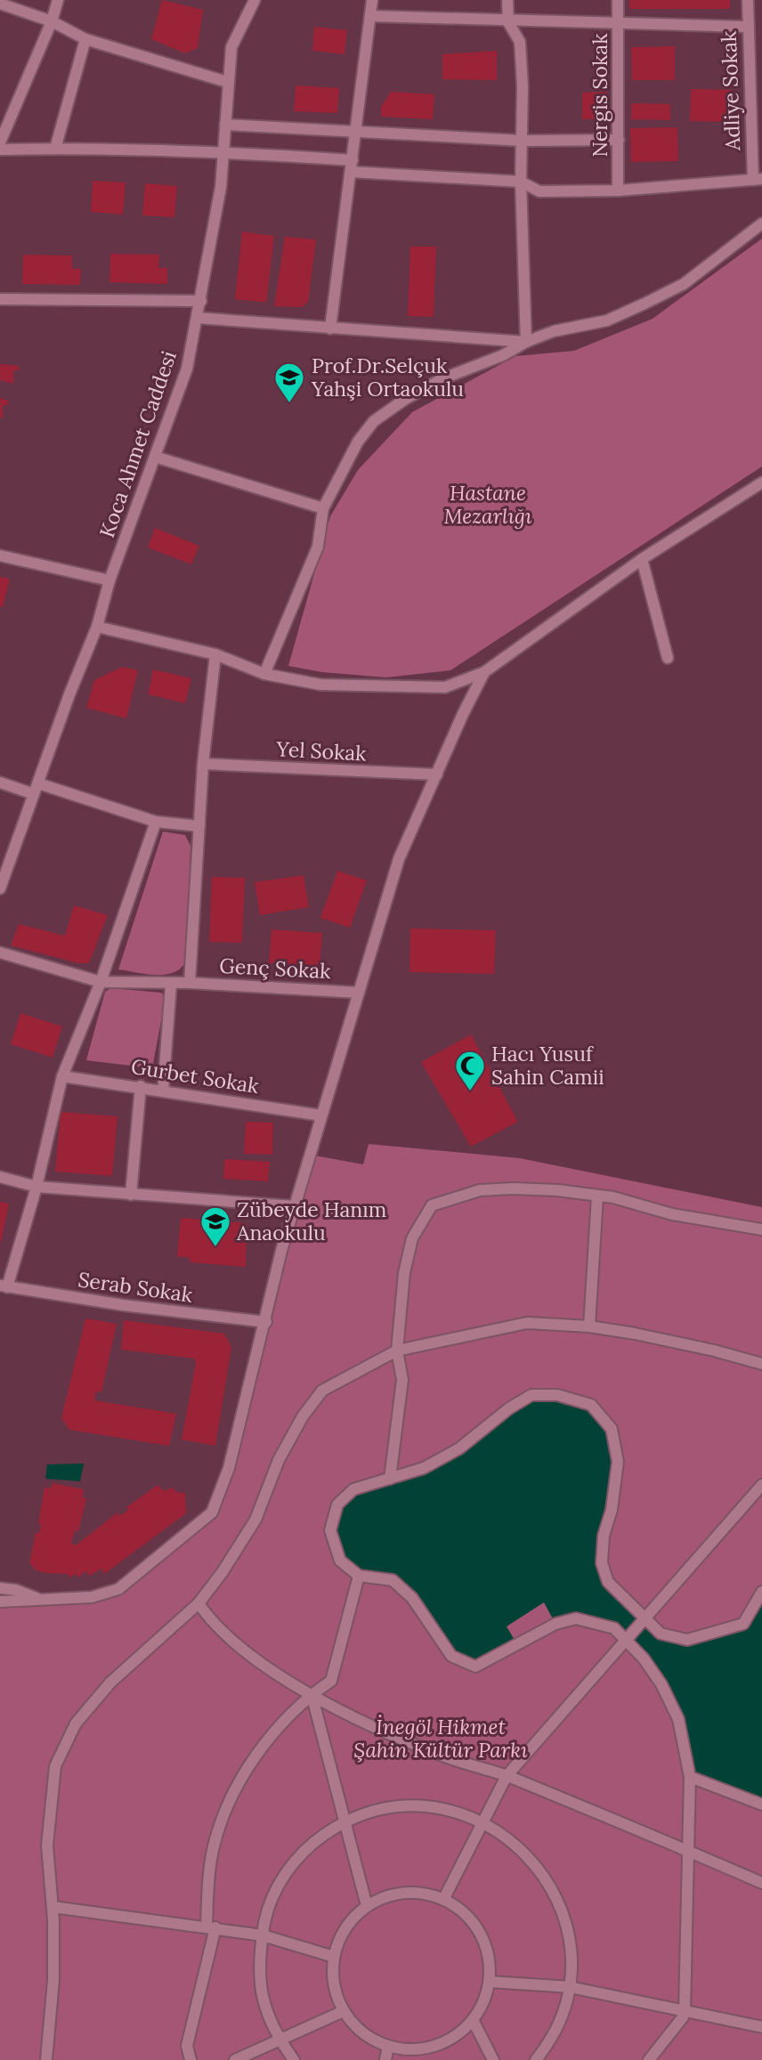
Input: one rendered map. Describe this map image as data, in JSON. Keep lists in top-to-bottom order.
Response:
{
  "streets": {
    "street": [
      "Adliye Sokak",
      "Nergis Sokak",
      "Koca Ahmet Caddesi",
      "Yel Sokak",
      "Genç Sokak",
      "Gurbet Sokak",
      "Serab Sokak"
    ]
  },
  "parks": ["Hastane Mezarlığı", "İnegöl Hikmet Şahin Kültür Parkı"],
  "places": {
    "school or university": ["Prof.Dr.Selçuk Yahşi Ortaokulu", "Zübeyde Hanım Anaokulu"],
    "mosque": ["Hacı Yusuf Sahin Camii"]
  }
}
